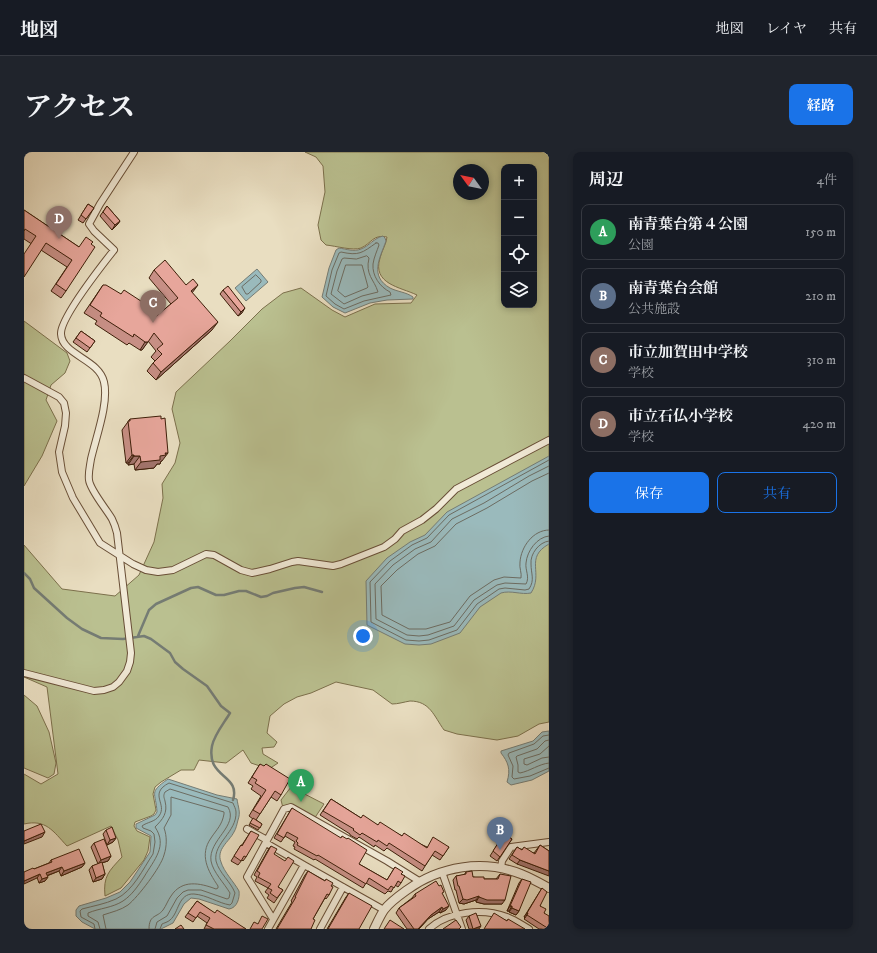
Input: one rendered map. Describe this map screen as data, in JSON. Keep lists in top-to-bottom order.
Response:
{
  "north": "top left",
  "page": {
    "header": "地図",
    "nav": ["地図", "レイヤ", "共有"],
    "title": "アクセス",
    "buttons": [
      "経路",
      ["保存", "共有"]
    ],
    "heading": ["周辺", "4件"],
    "map_buttons": ["+", "−"],
    "list": [
      {
        "mark": "A",
        "name": "南青葉台第４公園",
        "note": "公園",
        "value": "150 m"
      },
      {
        "mark": "B",
        "name": "南青葉台会館",
        "note": "公共施設",
        "value": "210 m"
      },
      {
        "mark": "C",
        "name": "市立加賀田中学校",
        "note": "学校",
        "value": "310 m"
      },
      {
        "mark": "D",
        "name": "市立石仏小学校",
        "note": "学校",
        "value": "420 m"
      }
    ],
    "pins": [
      "D",
      "C",
      "A",
      "B"
    ]
  }
}
